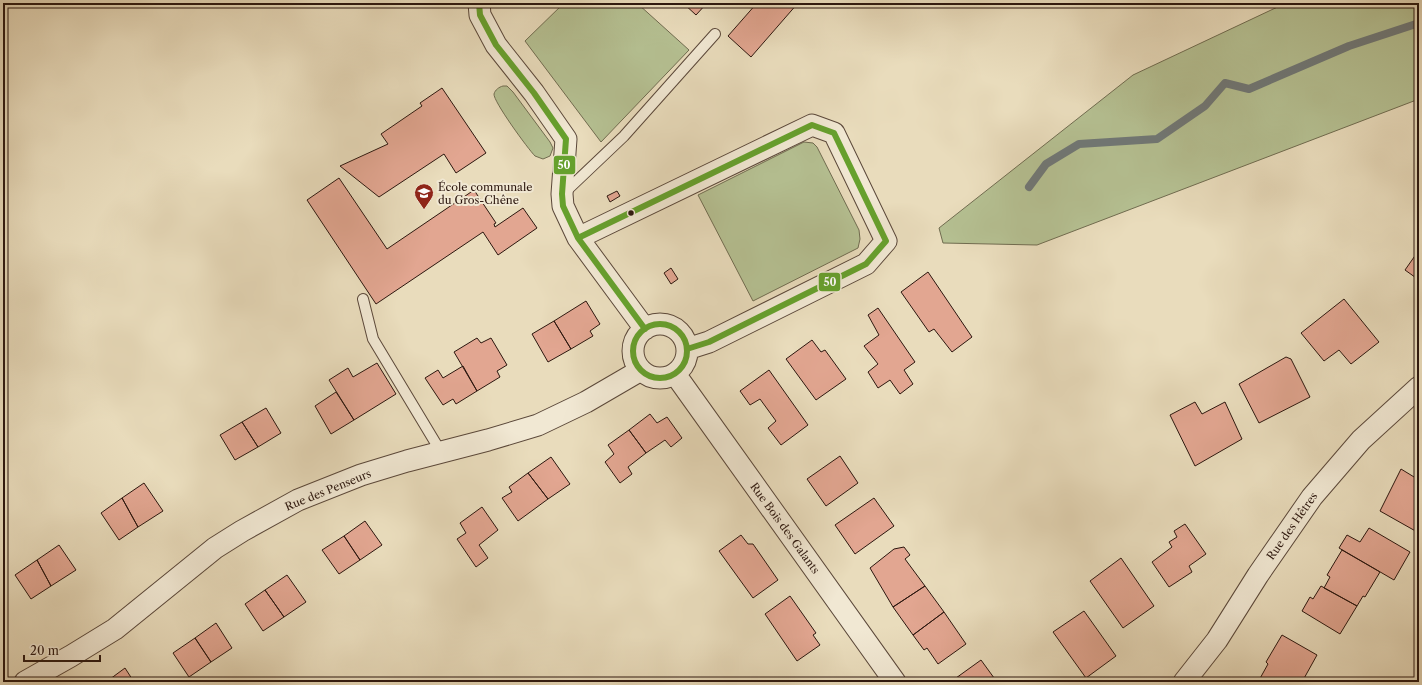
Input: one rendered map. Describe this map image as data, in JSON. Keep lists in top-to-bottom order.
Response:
{
  "streets": {
    "street": ["Rue des Penseurs", "Rue des Hêtres", "Rue Bois des Galants"]
  },
  "crossings": [
    ["Rue des Penseurs", "Rue Bois des Galants"]
  ],
  "places": {
    "school or university": ["École communale du Gros-Chêne"]
  },
  "lines": ["transit line 50"],
  "scale_bar": "20 m"
}
